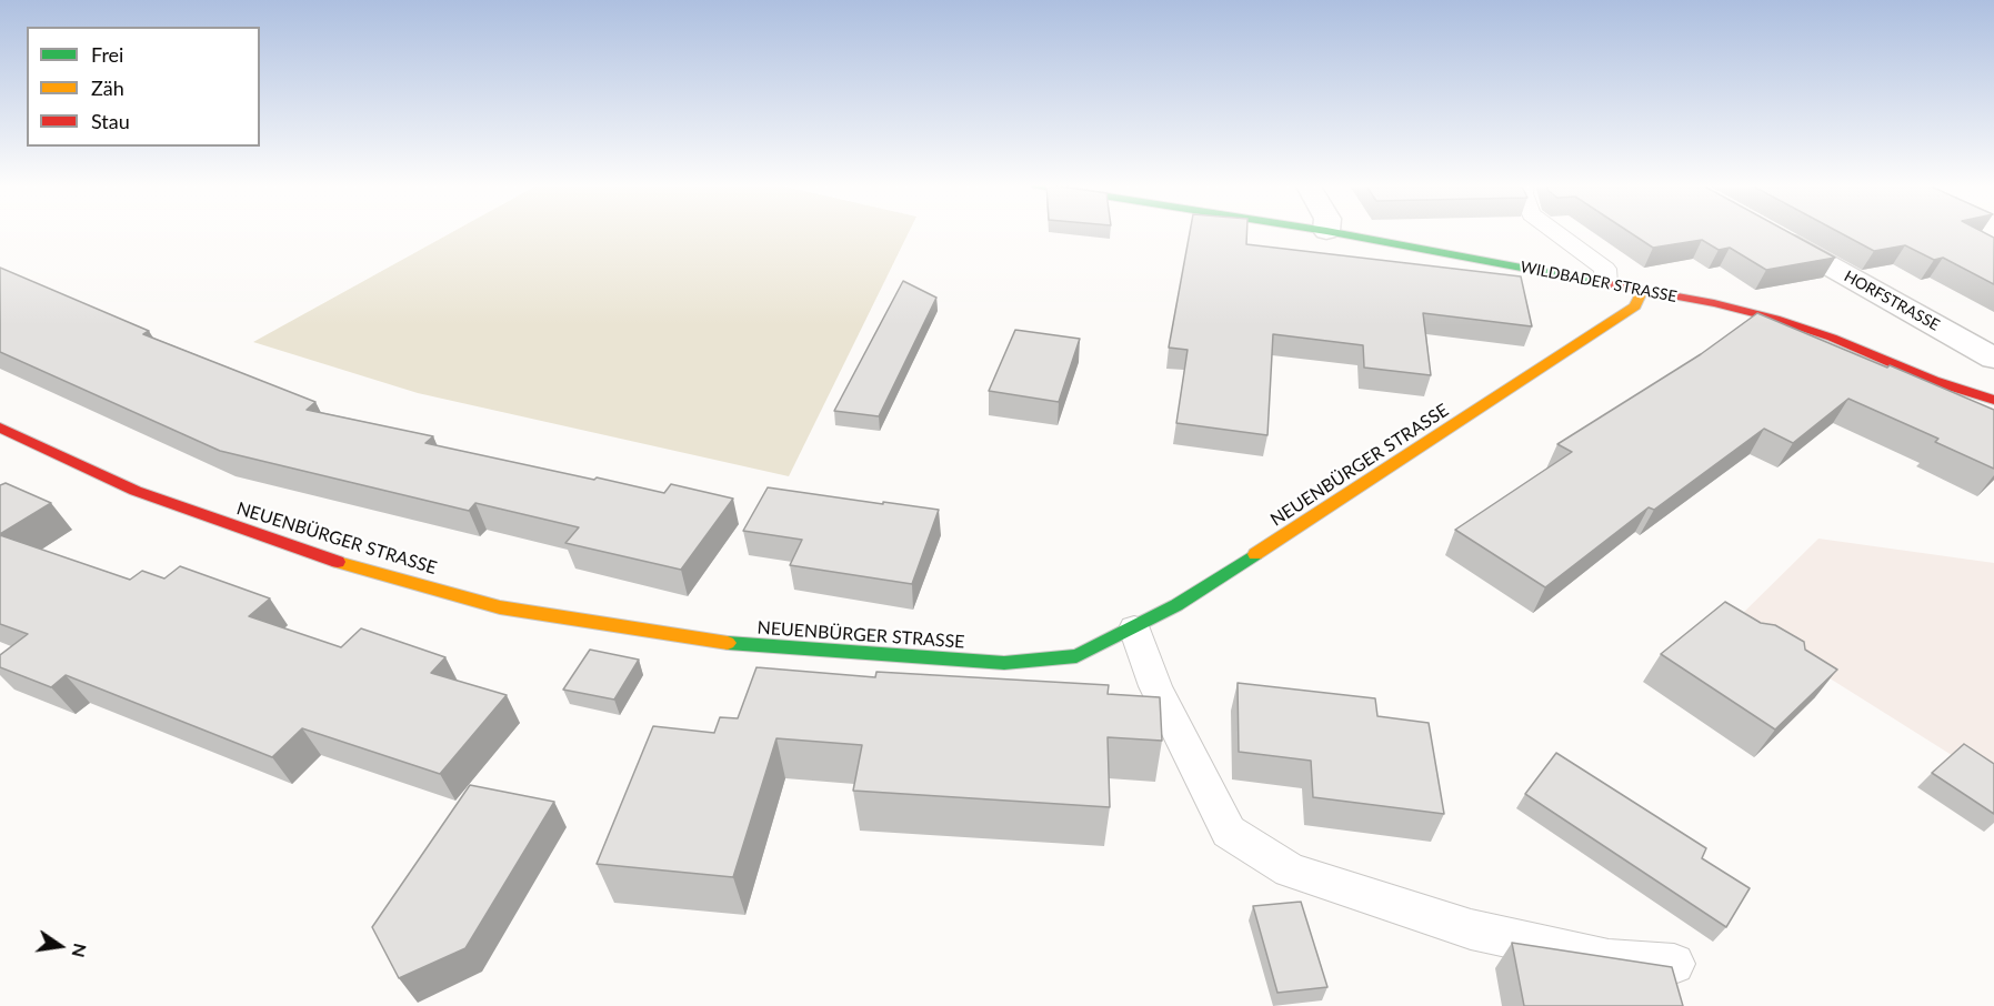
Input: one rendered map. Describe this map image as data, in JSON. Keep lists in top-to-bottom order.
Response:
{
  "streets": {
    "street": ["WILDBADER STRASSE", "HORFSTRASSE", "NEUENBÜRGER STRASSE"]
  },
  "crossings": [
    ["WILDBADER STRASSE", "NEUENBÜRGER STRASSE"]
  ],
  "legend": ["Frei", "Zäh", "Stau"],
  "north": "right"
}
